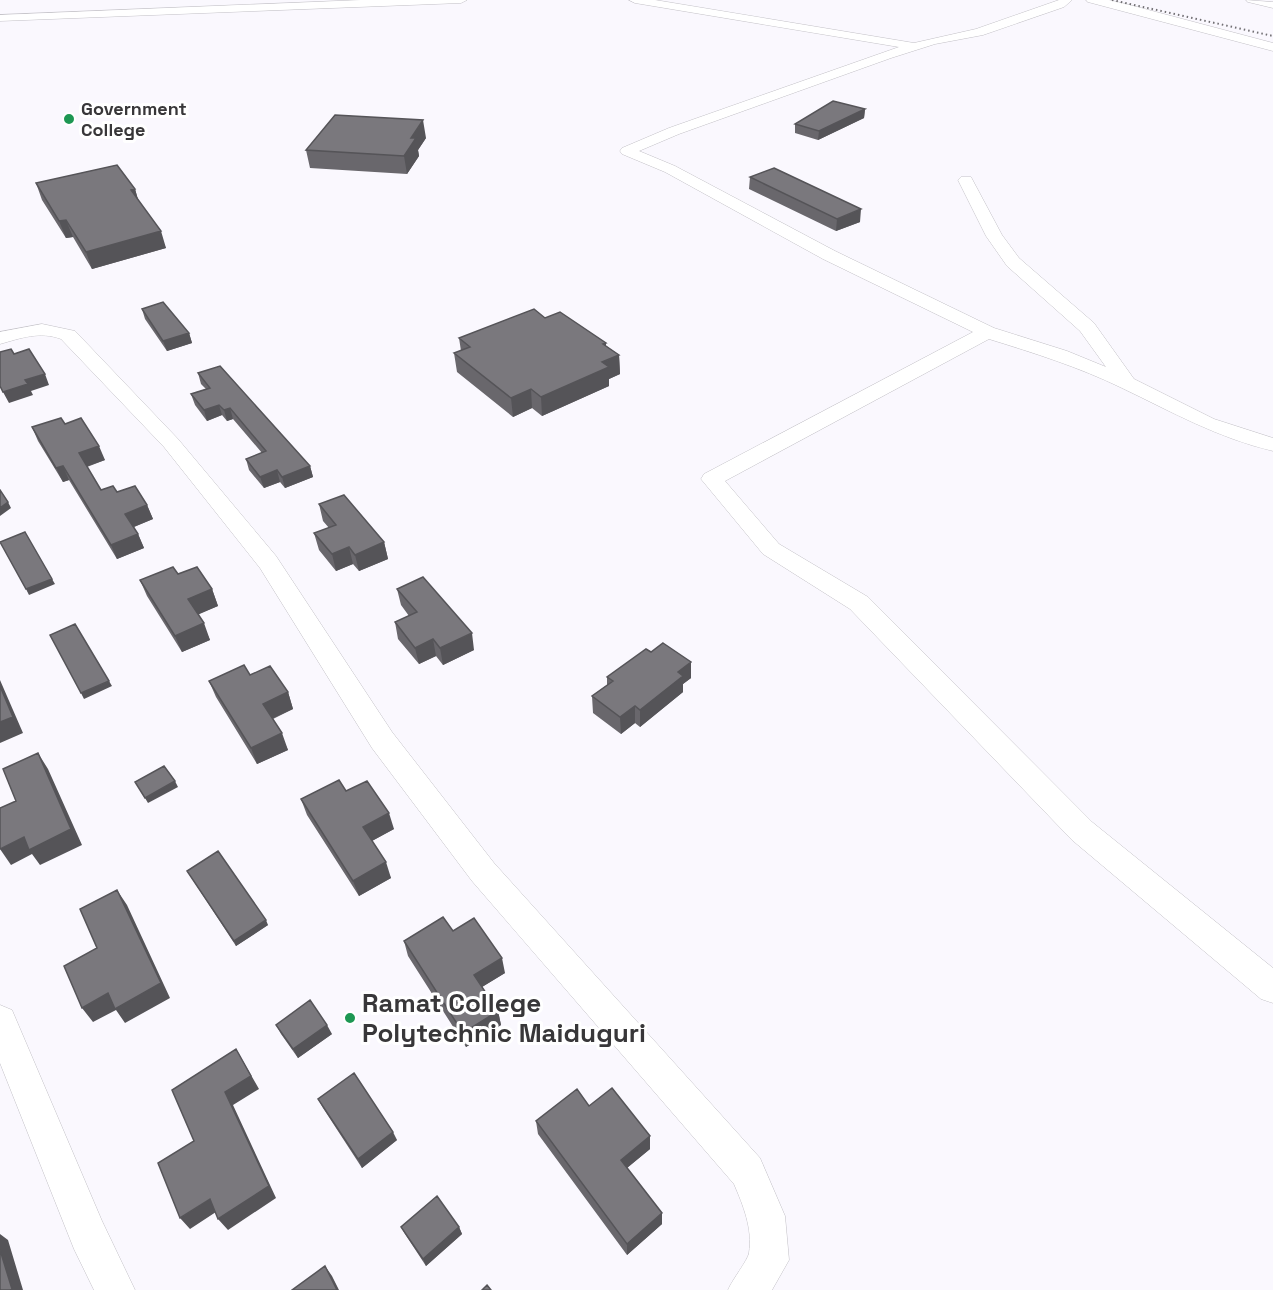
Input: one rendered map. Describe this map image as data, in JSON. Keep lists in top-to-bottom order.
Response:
{
  "places": ["Government College", "Ramat College Polytechnic Maiduguri"]
}
